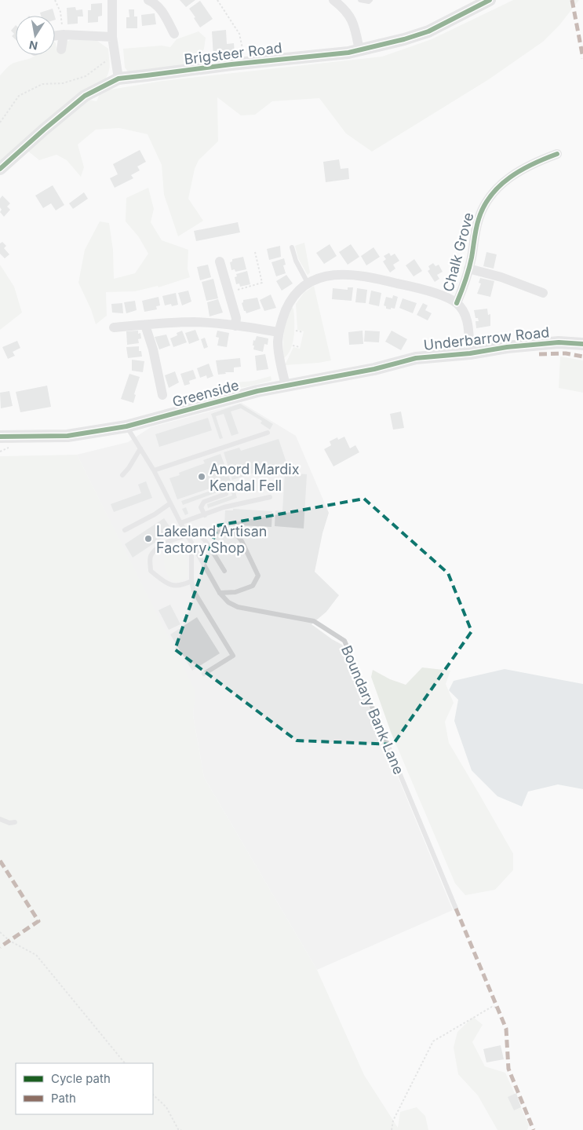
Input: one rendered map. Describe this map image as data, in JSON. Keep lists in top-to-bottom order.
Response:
{
  "streets": {
    "street": [
      "Brigsteer Road",
      "Chalk Grove",
      "Underbarrow Road",
      "Greenside"
    ],
    "lane": ["Boundary Bank Lane"]
  },
  "crossings": [
    ["Underbarrow Road", "Greenside"],
    ["Greenside", "Boundary Bank Lane"]
  ],
  "places": ["Anord Mardix Kendal Fell", "Lakeland Artisan Factory Shop"],
  "legend": ["Cycle path", "Path"],
  "north": "bottom"
}
